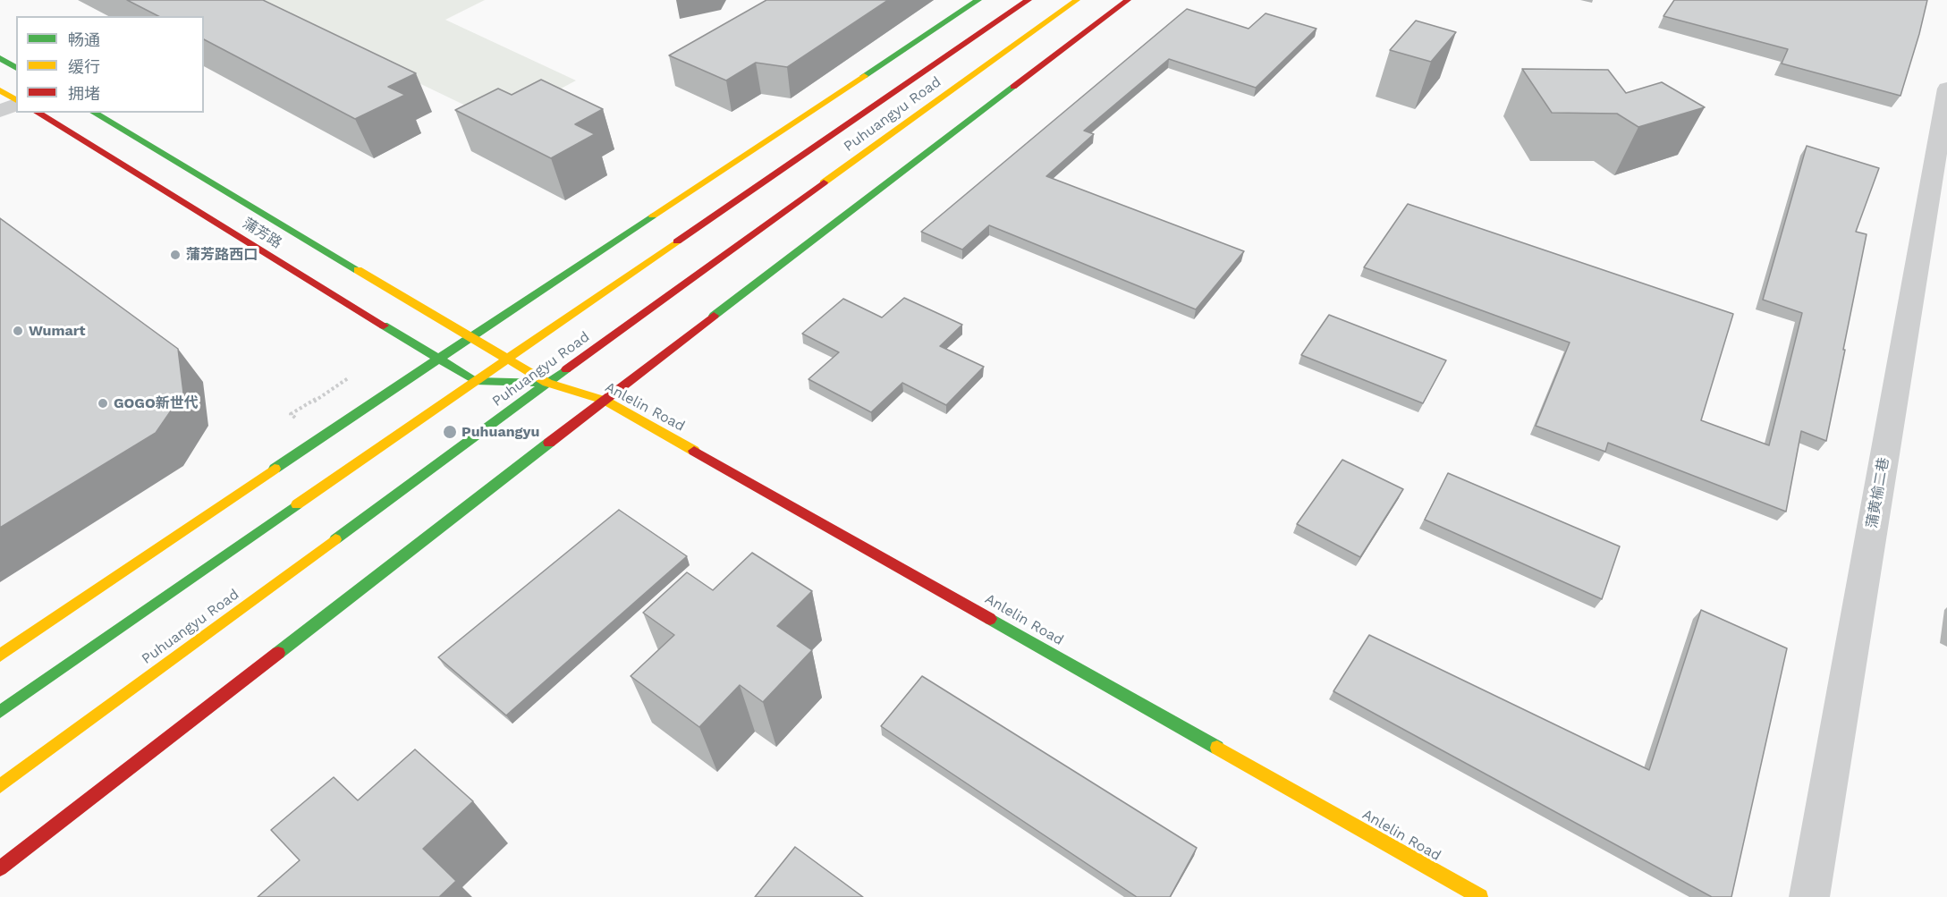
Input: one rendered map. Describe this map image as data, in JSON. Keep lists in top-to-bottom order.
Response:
{
  "streets": {
    "street": [
      "Puhuangyu Road",
      "蒲芳路",
      "Anlelin Road",
      "蒲黄榆二巷"
    ]
  },
  "crossings": [
    ["Puhuangyu Road", "蒲芳路"],
    ["Puhuangyu Road", "Anlelin Road"],
    ["蒲芳路", "Anlelin Road"]
  ],
  "places": [
    "蒲芳路西口",
    "Wumart",
    "GOGO新世代",
    "Puhuangyu"
  ],
  "legend": ["畅通", "缓行", "拥堵"]
}
